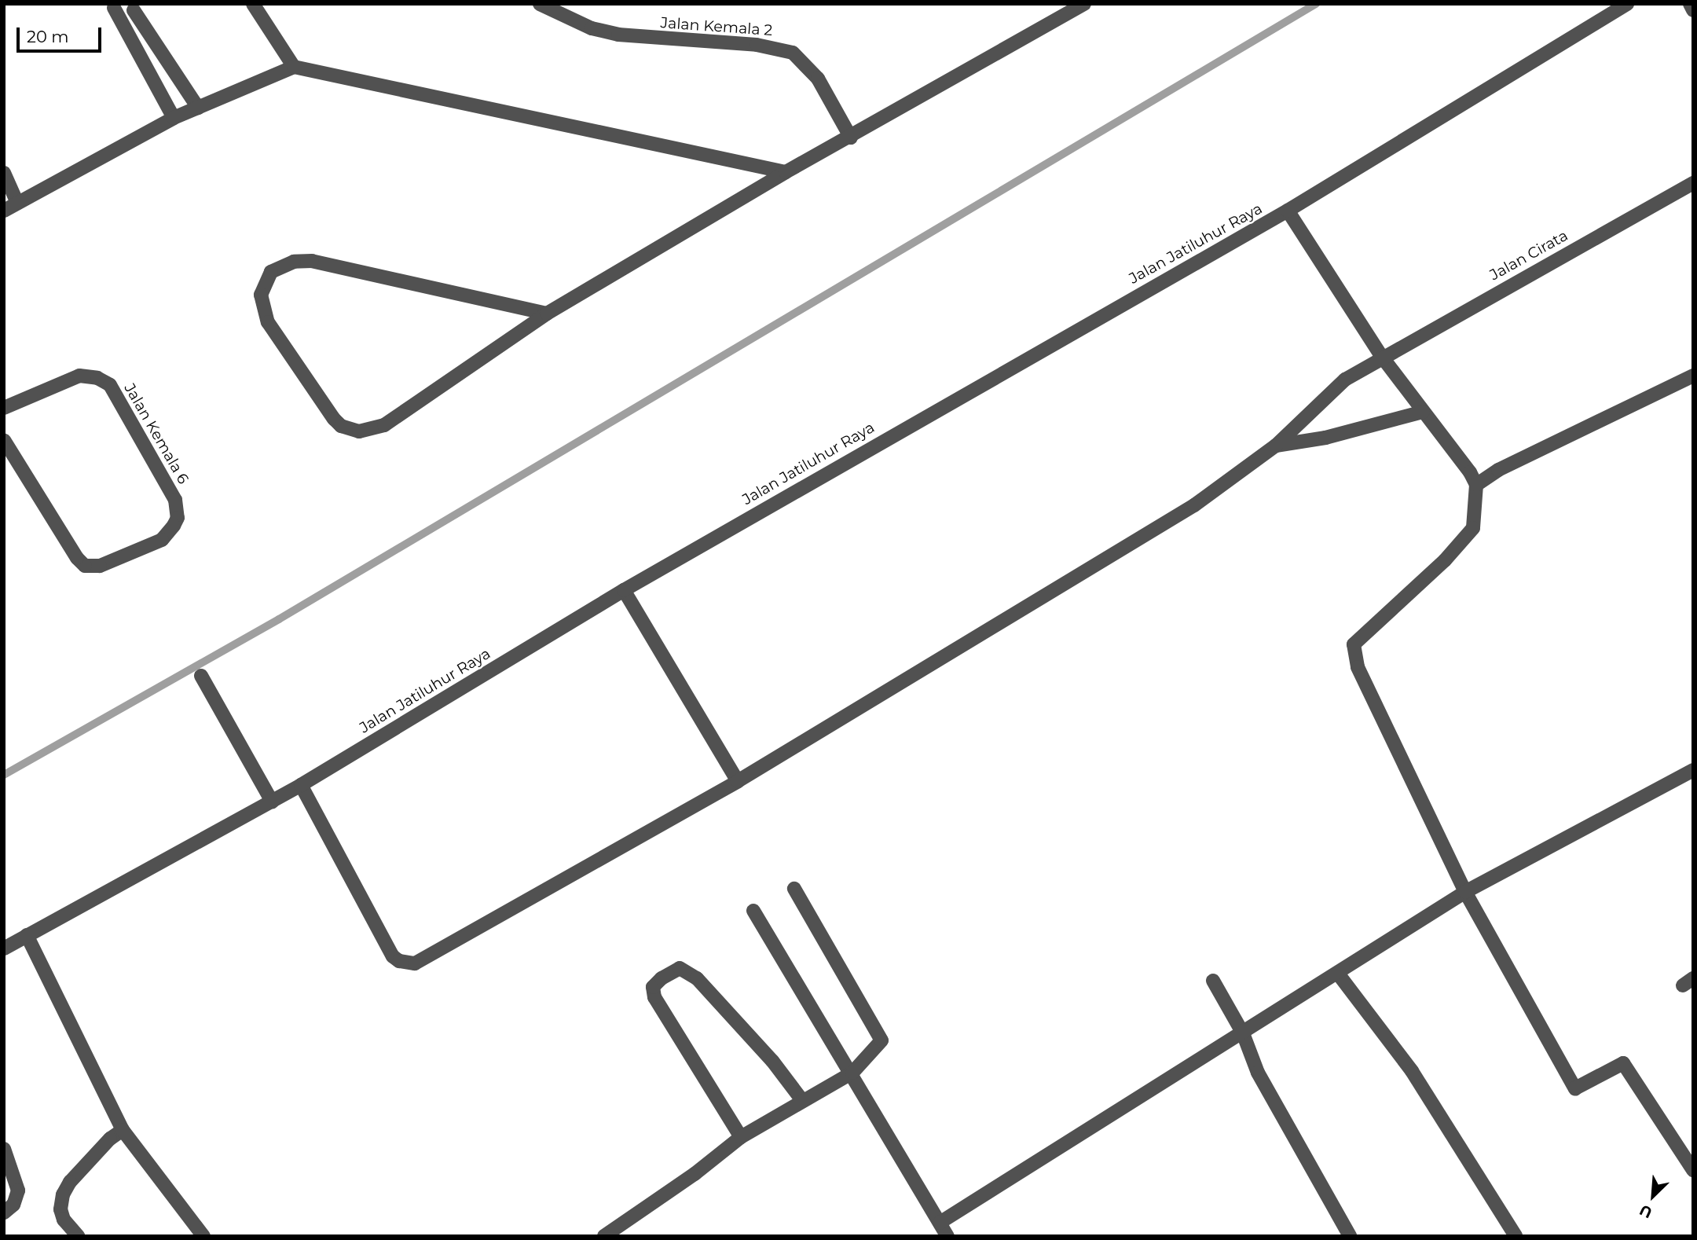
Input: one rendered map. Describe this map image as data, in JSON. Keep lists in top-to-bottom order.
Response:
{
  "streets": {
    "street": [
      "Jalan Kemala 2",
      "Jalan Jatiluhur Raya",
      "Jalan Cirata",
      "Jalan Kemala 6"
    ]
  },
  "crossings": [
    ["Jalan Jatiluhur Raya", "Jalan Cirata"]
  ],
  "scale_bar": "20 m",
  "north": "bottom left"
}
